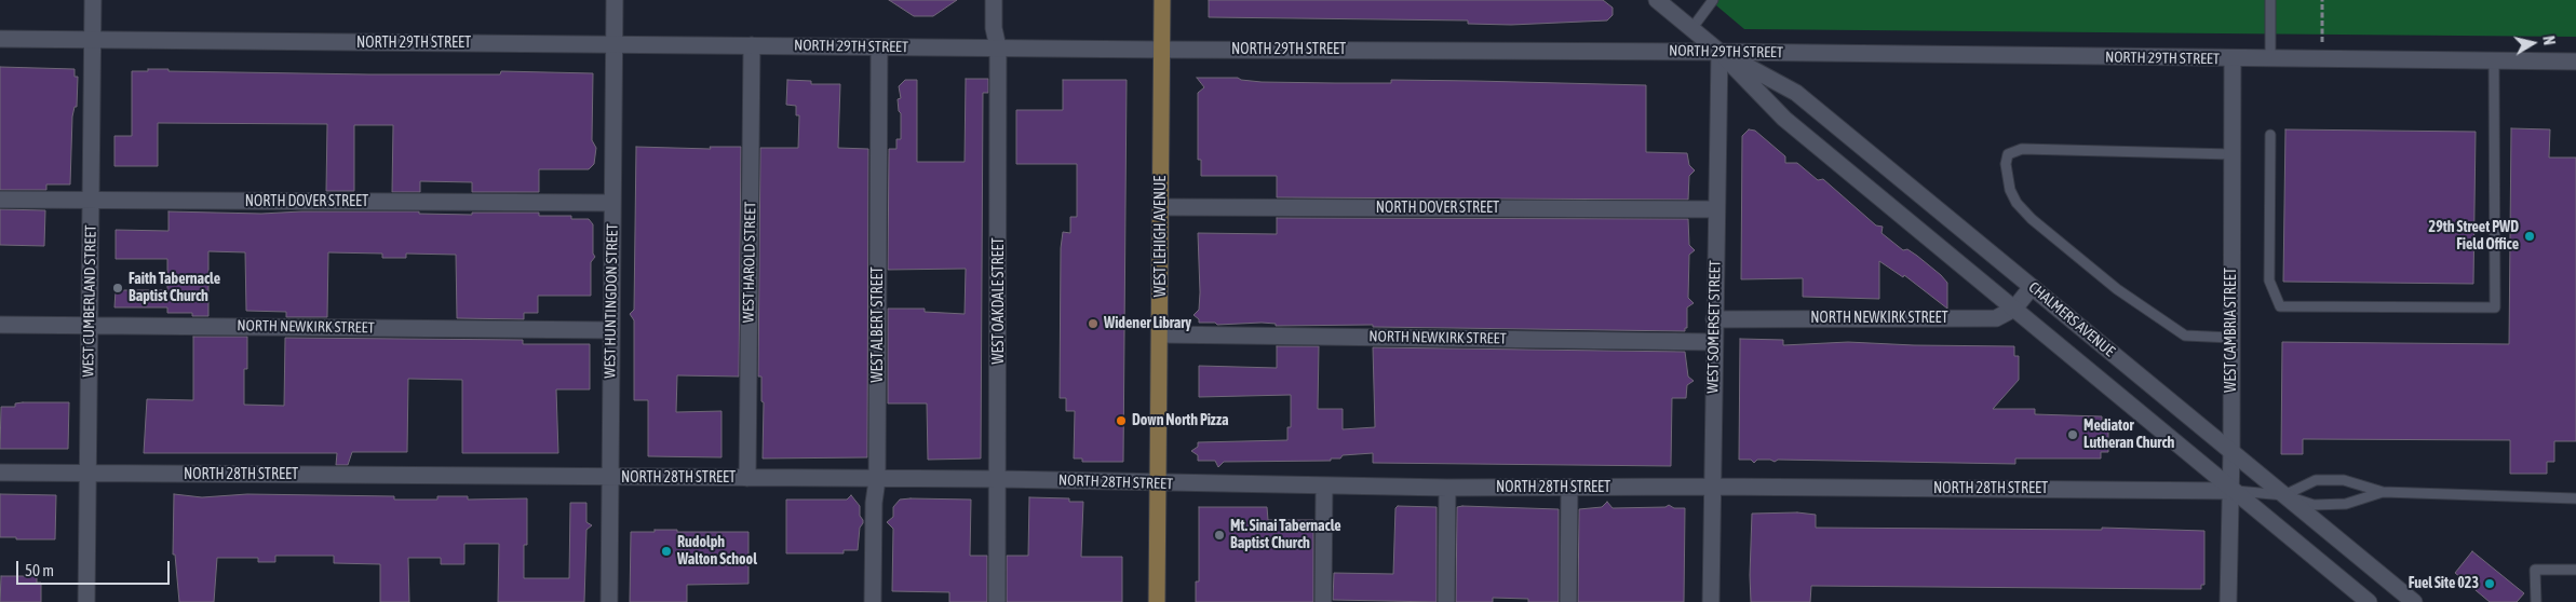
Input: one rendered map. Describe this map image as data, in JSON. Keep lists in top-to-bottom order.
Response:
{
  "streets": {
    "main road": ["WEST LEHIGH AVENUE"],
    "street": [
      "NORTH 29TH STREET",
      "NORTH DOVER STREET",
      "WEST HAROLD STREET",
      "WEST CUMBERLAND STREET",
      "WEST HUNTINGDON STREET",
      "WEST OAKDALE STREET",
      "NORTH NEWKIRK STREET",
      "CHALMERS AVENUE",
      "WEST ALBERT STREET",
      "WEST SOMERSET STREET",
      "WEST CAMBRIA STREET",
      "NORTH 28TH STREET"
    ]
  },
  "crossings": [
    ["NORTH 29TH STREET", "WEST LEHIGH AVENUE"],
    ["NORTH 29TH STREET", "WEST HAROLD STREET"],
    ["NORTH 29TH STREET", "WEST CUMBERLAND STREET"],
    ["NORTH 29TH STREET", "WEST HUNTINGDON STREET"],
    ["NORTH 29TH STREET", "WEST OAKDALE STREET"],
    ["NORTH 29TH STREET", "CHALMERS AVENUE"],
    ["NORTH 29TH STREET", "WEST ALBERT STREET"],
    ["NORTH 29TH STREET", "WEST SOMERSET STREET"],
    ["NORTH 29TH STREET", "WEST CAMBRIA STREET"],
    ["NORTH DOVER STREET", "WEST LEHIGH AVENUE"],
    ["NORTH DOVER STREET", "WEST CUMBERLAND STREET"],
    ["NORTH DOVER STREET", "WEST HUNTINGDON STREET"],
    ["NORTH DOVER STREET", "WEST SOMERSET STREET"],
    ["WEST LEHIGH AVENUE", "NORTH NEWKIRK STREET"],
    ["WEST LEHIGH AVENUE", "NORTH 28TH STREET"],
    ["WEST HAROLD STREET", "NORTH 28TH STREET"],
    ["WEST CUMBERLAND STREET", "NORTH NEWKIRK STREET"],
    ["WEST CUMBERLAND STREET", "NORTH 28TH STREET"],
    ["WEST HUNTINGDON STREET", "NORTH NEWKIRK STREET"],
    ["WEST HUNTINGDON STREET", "NORTH 28TH STREET"],
    ["WEST OAKDALE STREET", "NORTH 28TH STREET"],
    ["NORTH NEWKIRK STREET", "CHALMERS AVENUE"],
    ["NORTH NEWKIRK STREET", "WEST SOMERSET STREET"],
    ["CHALMERS AVENUE", "WEST SOMERSET STREET"],
    ["CHALMERS AVENUE", "WEST CAMBRIA STREET"],
    ["CHALMERS AVENUE", "NORTH 28TH STREET"],
    ["WEST ALBERT STREET", "NORTH 28TH STREET"],
    ["WEST SOMERSET STREET", "NORTH 28TH STREET"],
    ["WEST CAMBRIA STREET", "NORTH 28TH STREET"]
  ],
  "places": [
    "29th Street PWD Field Office",
    "Faith Tabernacle Baptist Church",
    "Widener Library",
    "Down North Pizza",
    "Mediator Lutheran Church",
    "Mt. Sinai Tabernacle Baptist Church",
    "Rudolph Walton School",
    "Fuel Site 023"
  ],
  "scale_bar": "50 m",
  "north": "right"
}
